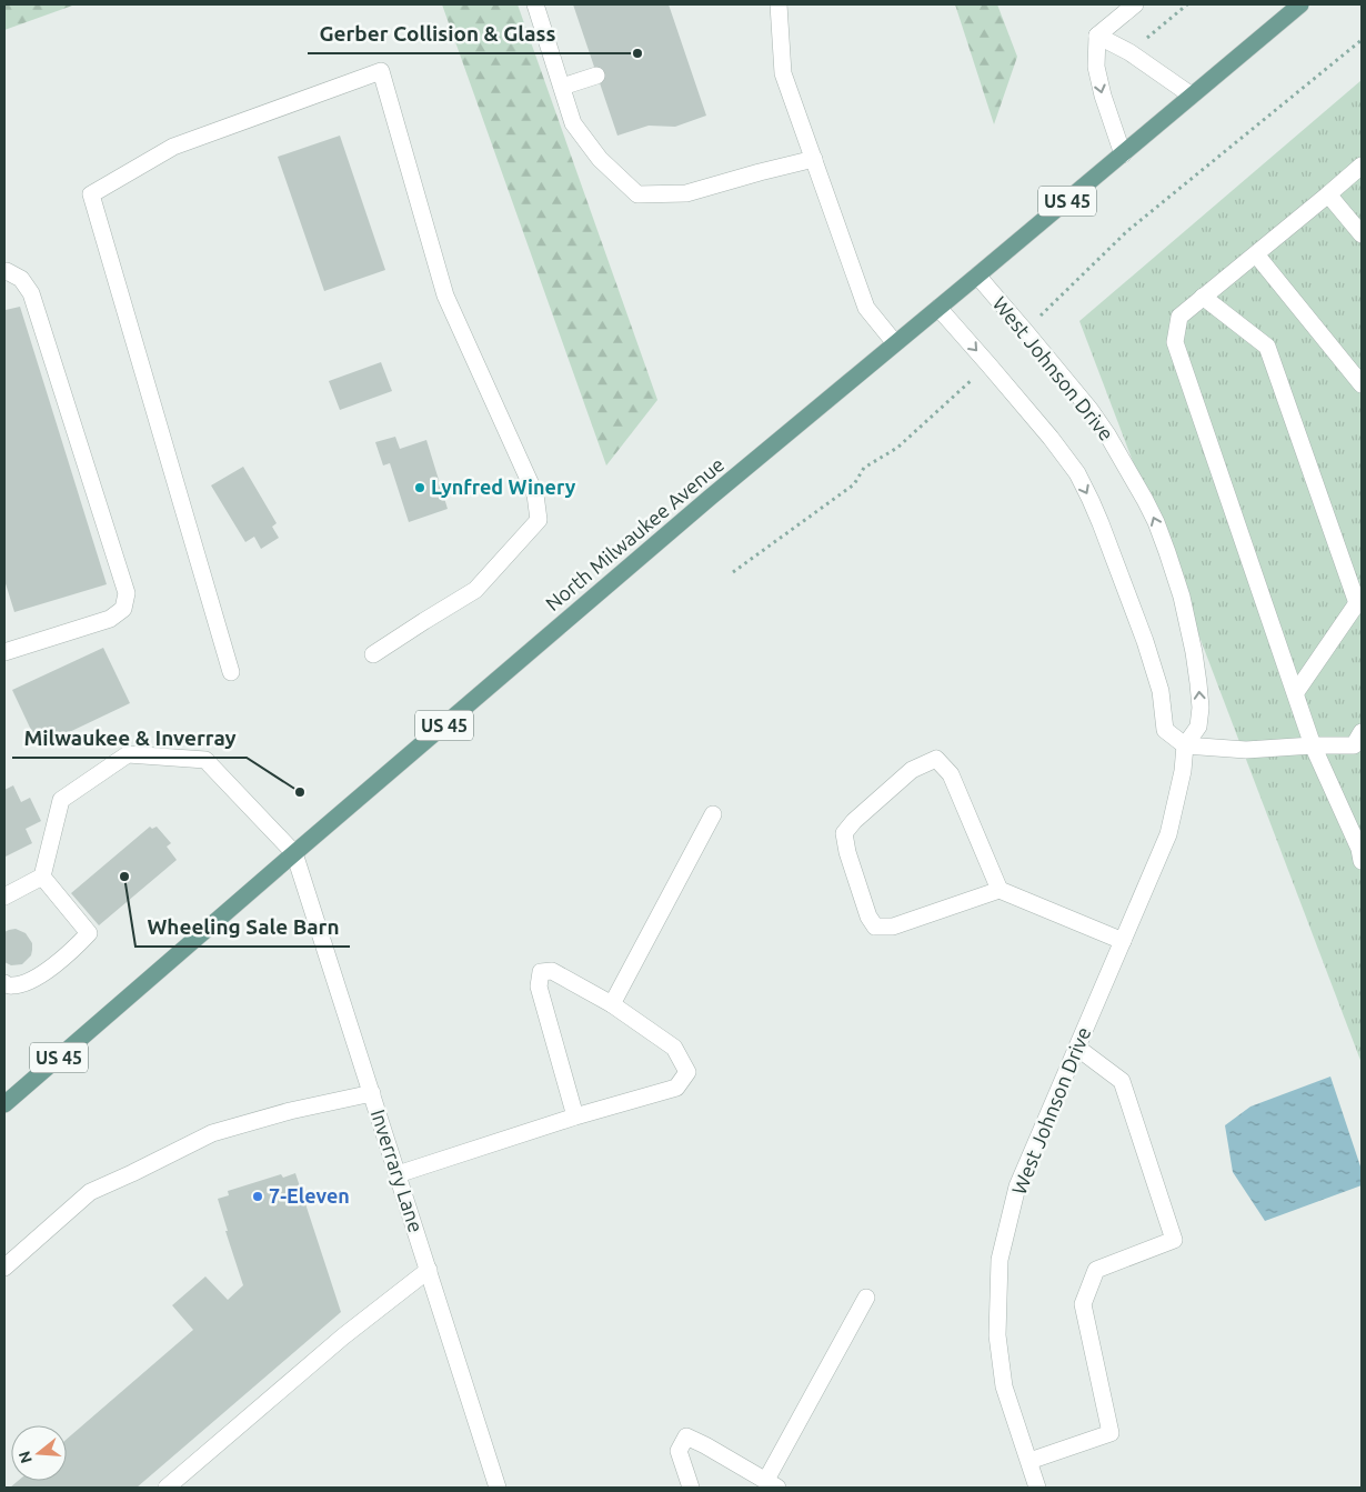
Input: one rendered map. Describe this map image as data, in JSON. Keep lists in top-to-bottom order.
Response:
{
  "streets": {
    "main road": ["US 45", "North Milwaukee Avenue"],
    "street": ["West Johnson Drive", "Inverrary Lane"]
  },
  "crossings": [
    ["West Johnson Drive", "North Milwaukee Avenue"],
    ["North Milwaukee Avenue", "Inverrary Lane"]
  ],
  "places": [
    "Gerber Collision & Glass",
    "Lynfred Winery",
    "Milwaukee & Inverray",
    "Wheeling Sale Barn",
    "7-Eleven"
  ],
  "north": "left"
}
